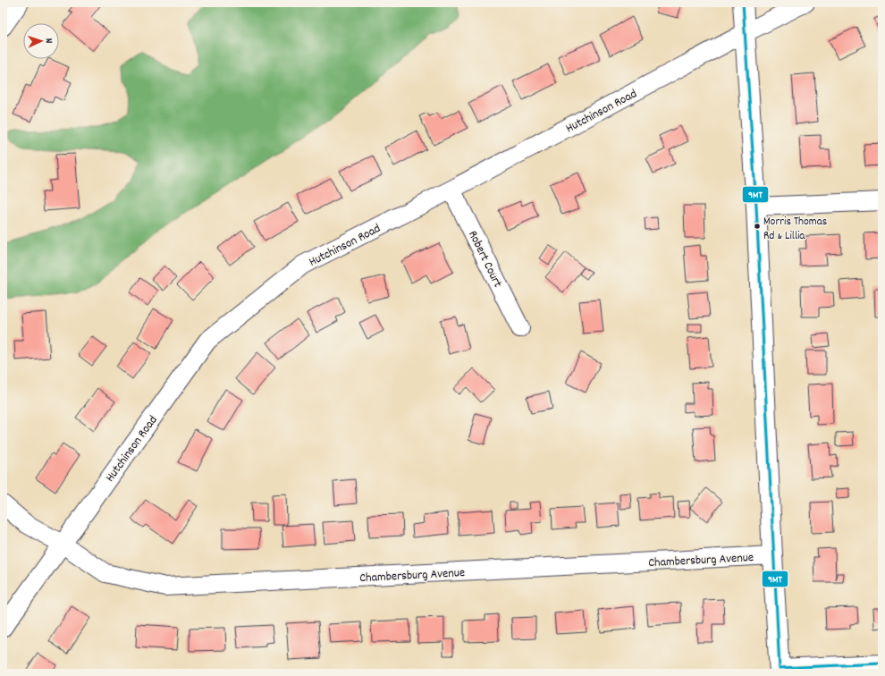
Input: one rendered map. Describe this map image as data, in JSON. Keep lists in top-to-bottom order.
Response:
{
  "streets": {
    "street": ["Hutchinson Road", "Robert Court", "Chambersburg Avenue"]
  },
  "crossings": [
    ["Hutchinson Road", "Robert Court"],
    ["Hutchinson Road", "Chambersburg Avenue"]
  ],
  "places": ["Morris Thomas Rd & Lillia"],
  "lines": ["transit line 9MT"],
  "north": "right"
}
